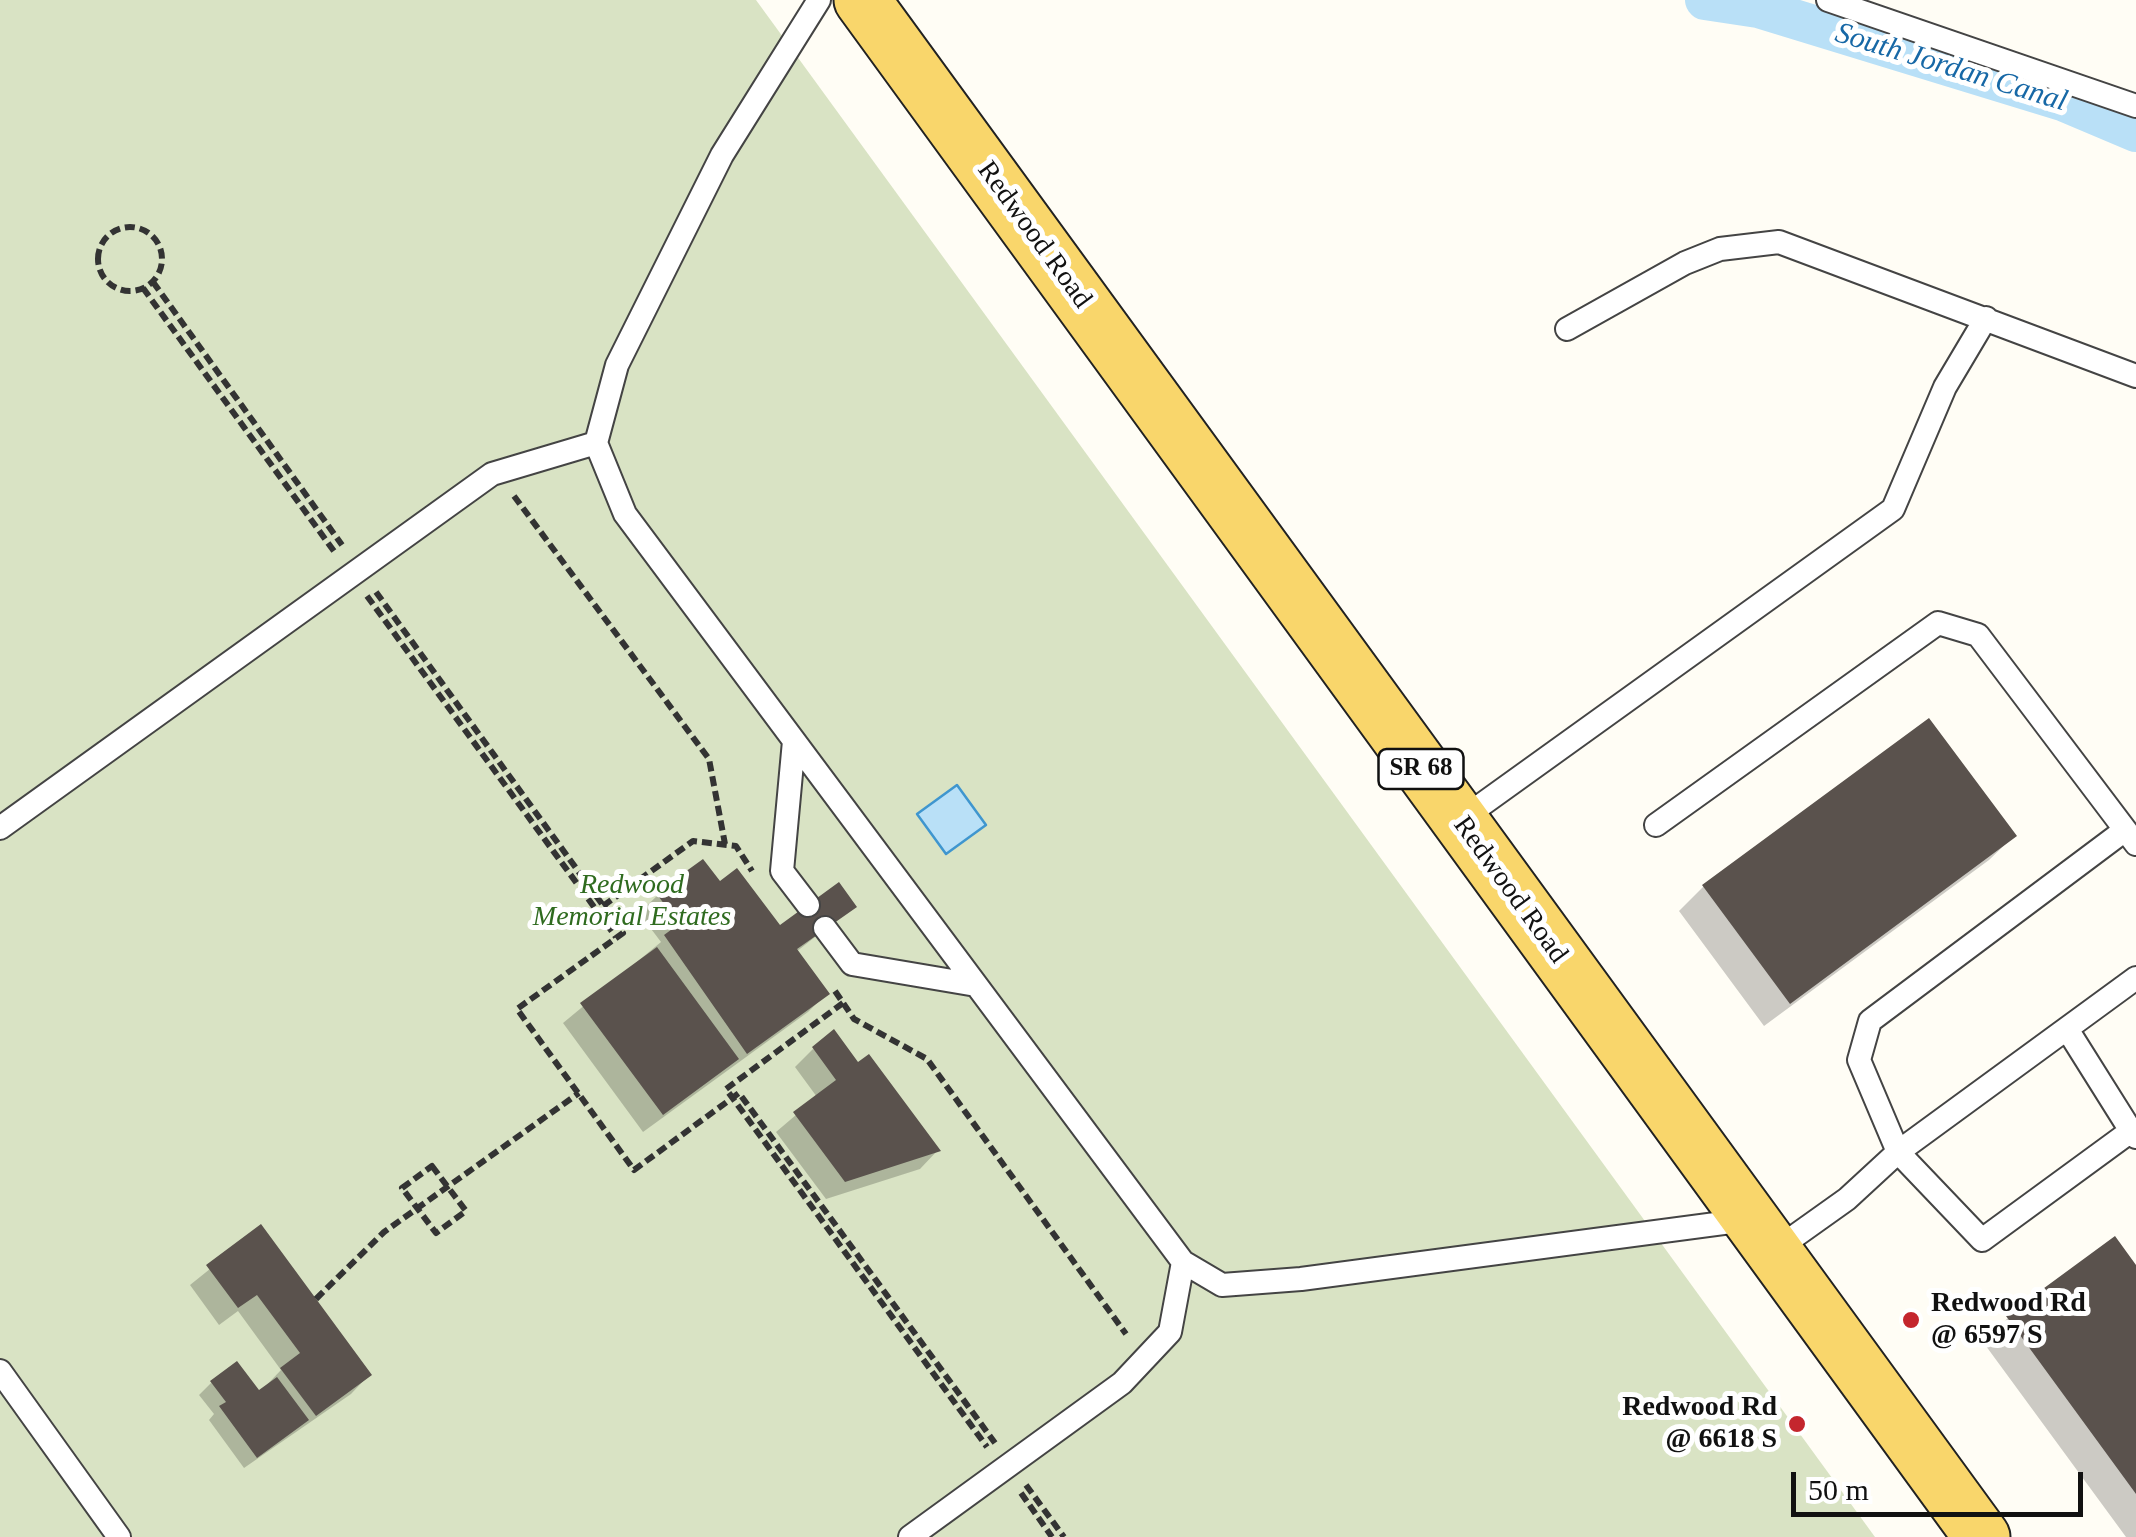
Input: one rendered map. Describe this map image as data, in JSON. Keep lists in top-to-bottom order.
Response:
{
  "streets": {
    "main road": ["Redwood Road", "SR 68"]
  },
  "water": ["South Jordan Canal"],
  "parks": ["Redwood Memorial Estates"],
  "places": ["Redwood Rd @ 6597 S", "Redwood Rd @ 6618 S"],
  "scale_bar": "50 m"
}
